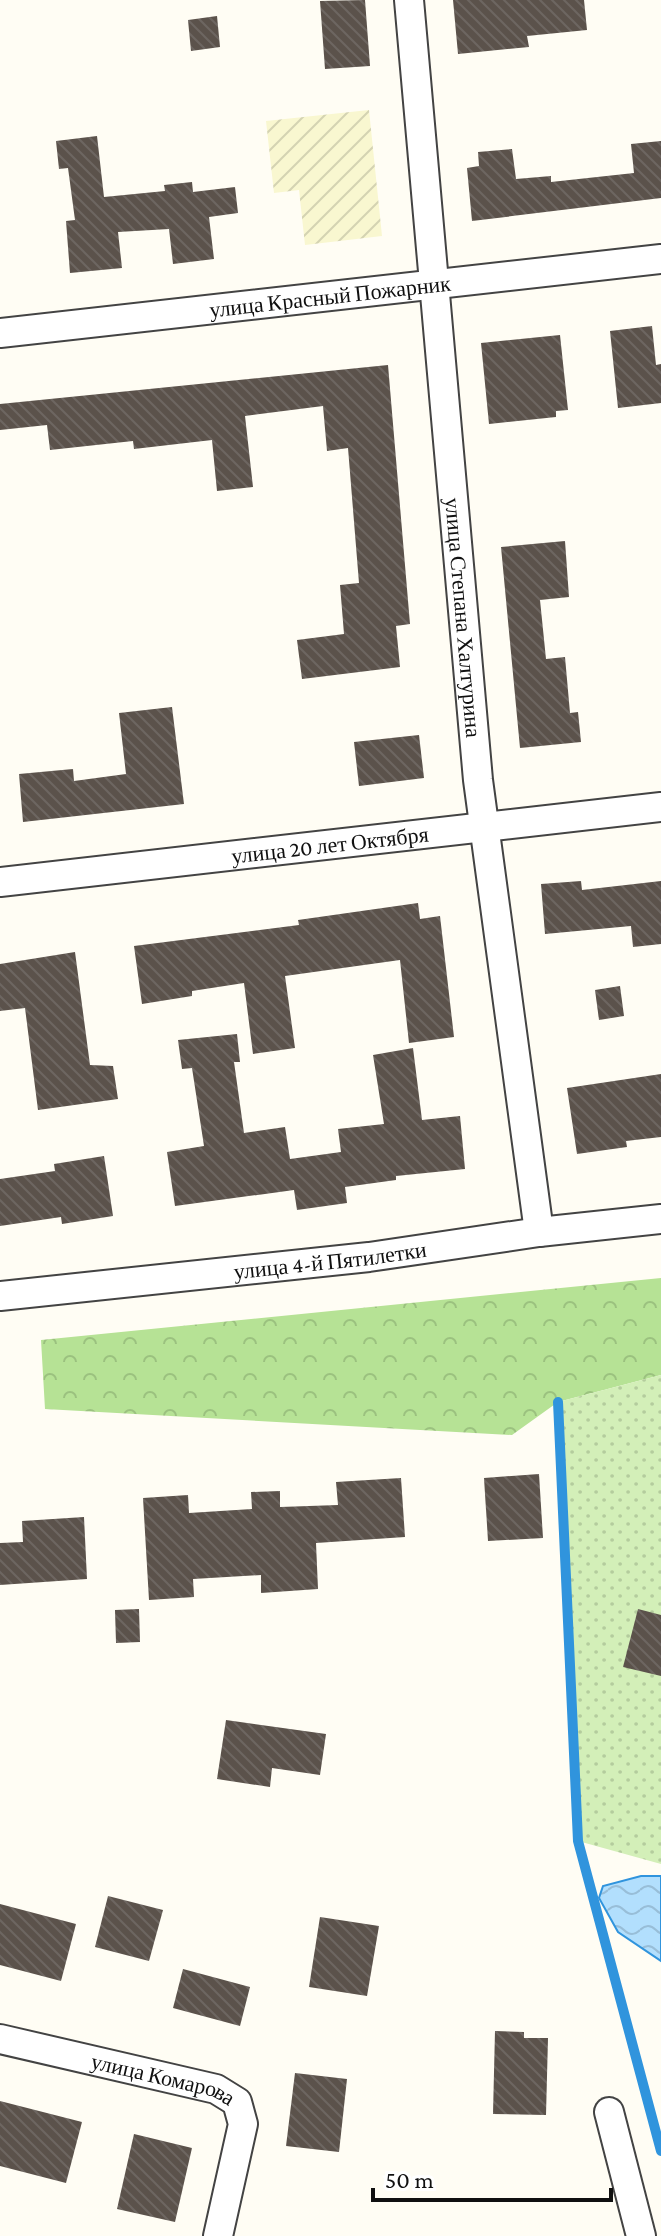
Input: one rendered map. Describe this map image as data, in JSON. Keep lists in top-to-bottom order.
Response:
{
  "streets": {
    "street": [
      "улица Красный Пожарник",
      "улица Степана Халтурина",
      "улица 20 лет Октября",
      "улица 4-й Пятилетки",
      "улица Комарова"
    ]
  },
  "crossings": [
    ["улица Красный Пожарник", "улица Степана Халтурина"],
    ["улица Степана Халтурина", "улица 20 лет Октября"],
    ["улица Степана Халтурина", "улица 4-й Пятилетки"]
  ],
  "scale_bar": "50 m"
}
